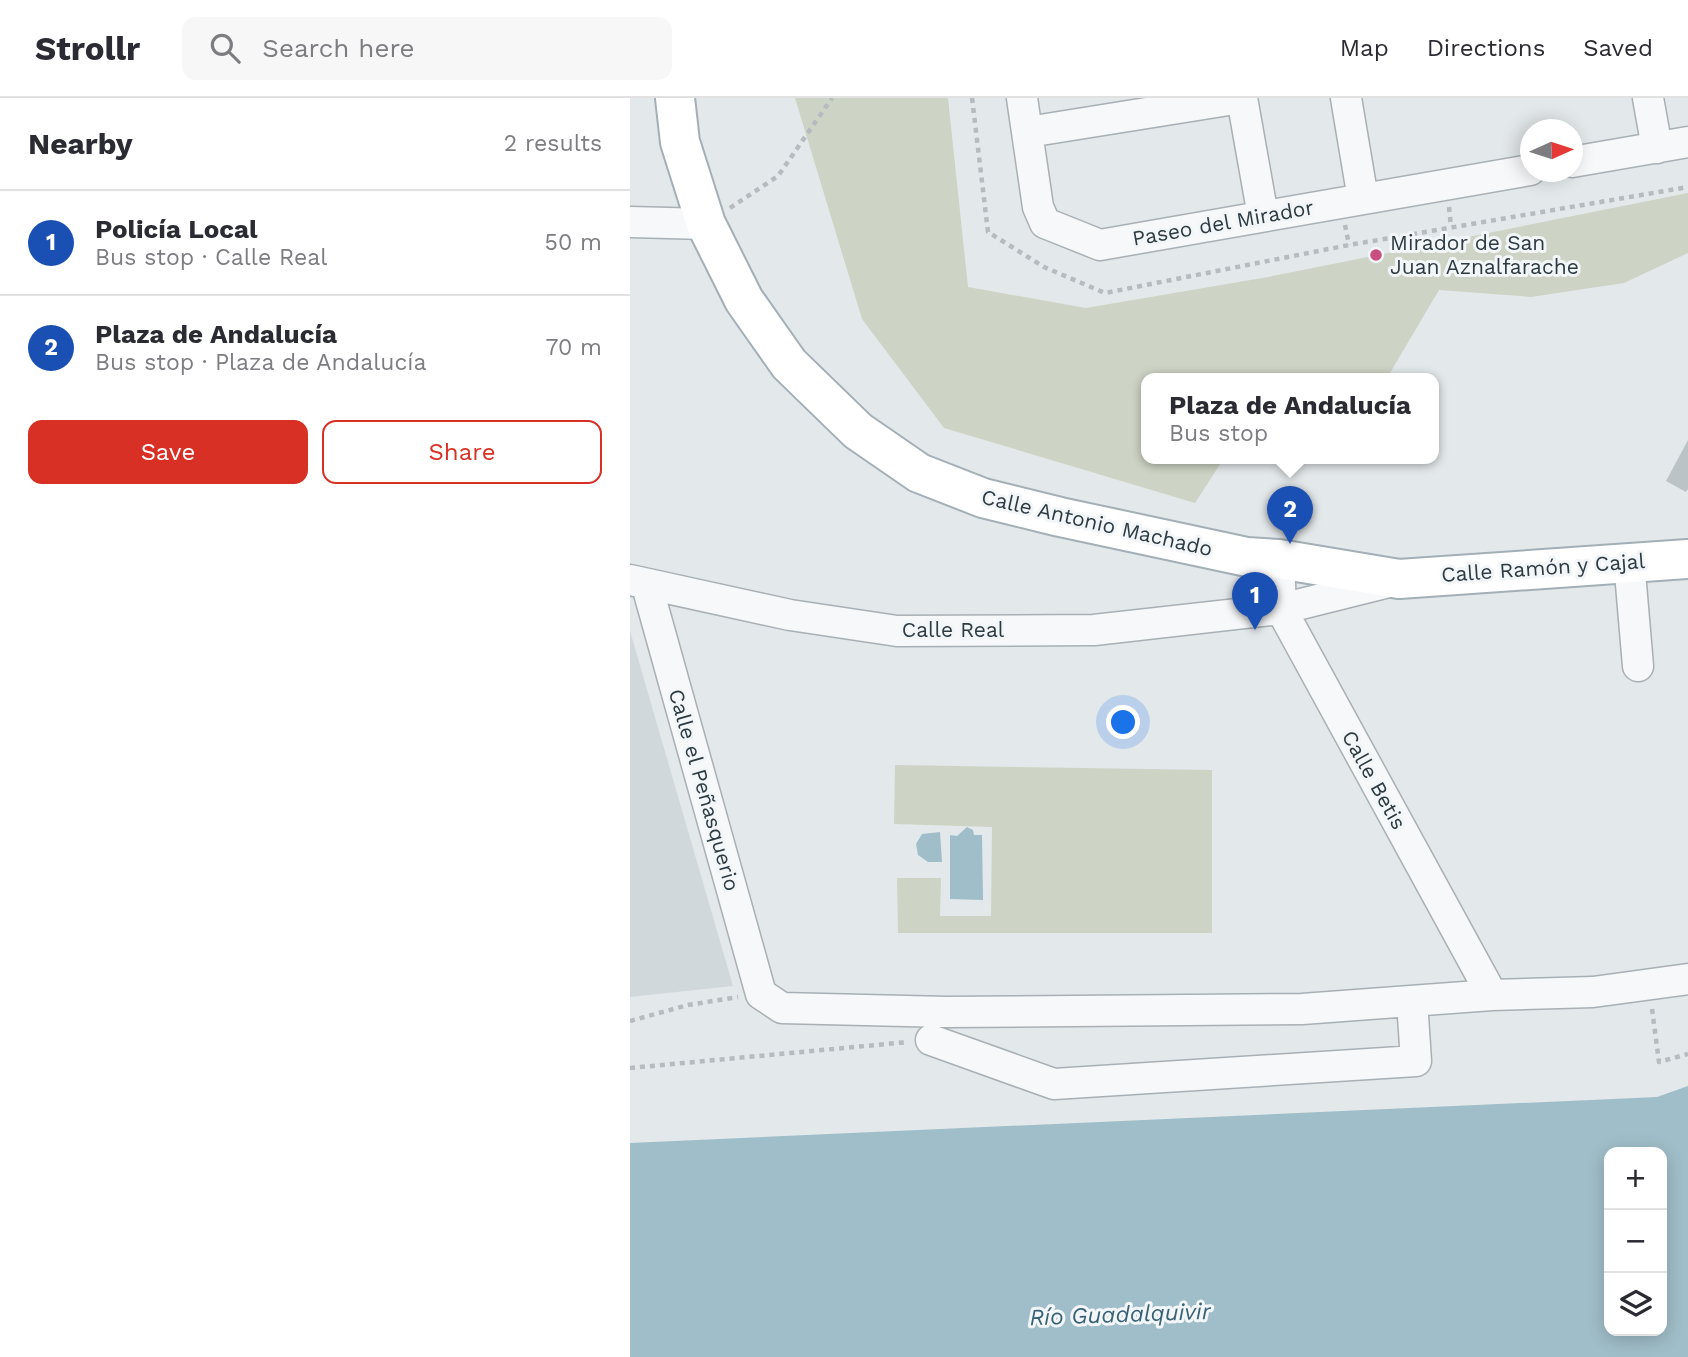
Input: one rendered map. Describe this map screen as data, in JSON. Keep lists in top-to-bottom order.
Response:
{
  "streets": {
    "main road": ["Calle Antonio Machado", "Calle Ramón y Cajal"],
    "street": [
      "Paseo del Mirador",
      "Calle Real",
      "Calle Betis",
      "Calle el Peñasquerio"
    ]
  },
  "crossings": [
    ["Calle Antonio Machado", "Calle Ramón y Cajal"],
    ["Calle Antonio Machado", "Calle Real"],
    ["Calle Antonio Machado", "Calle Betis"],
    ["Calle Ramón y Cajal", "Calle Real"],
    ["Calle Real", "Calle Betis"],
    ["Calle Real", "Calle el Peñasquerio"]
  ],
  "water": ["Río Guadalquivir"],
  "places": ["Mirador de San Juan Aznalfarache"],
  "north": "right",
  "page": {
    "header": "Strollr",
    "search": "Search here",
    "nav": ["Map", "Directions", "Saved"],
    "heading": ["Nearby", "2 results"],
    "list": [
      {
        "mark": "1",
        "name": "Policía Local",
        "note": "Bus stop · Calle Real",
        "value": "50 m"
      },
      {
        "mark": "2",
        "name": "Plaza de Andalucía",
        "note": "Bus stop · Plaza de Andalucía",
        "value": "70 m"
      }
    ],
    "popup": ["Plaza de Andalucía", "Bus stop"],
    "buttons": ["Save", "Share"],
    "pins": ["2", "1"],
    "map_buttons": ["+", "−"]
  }
}
